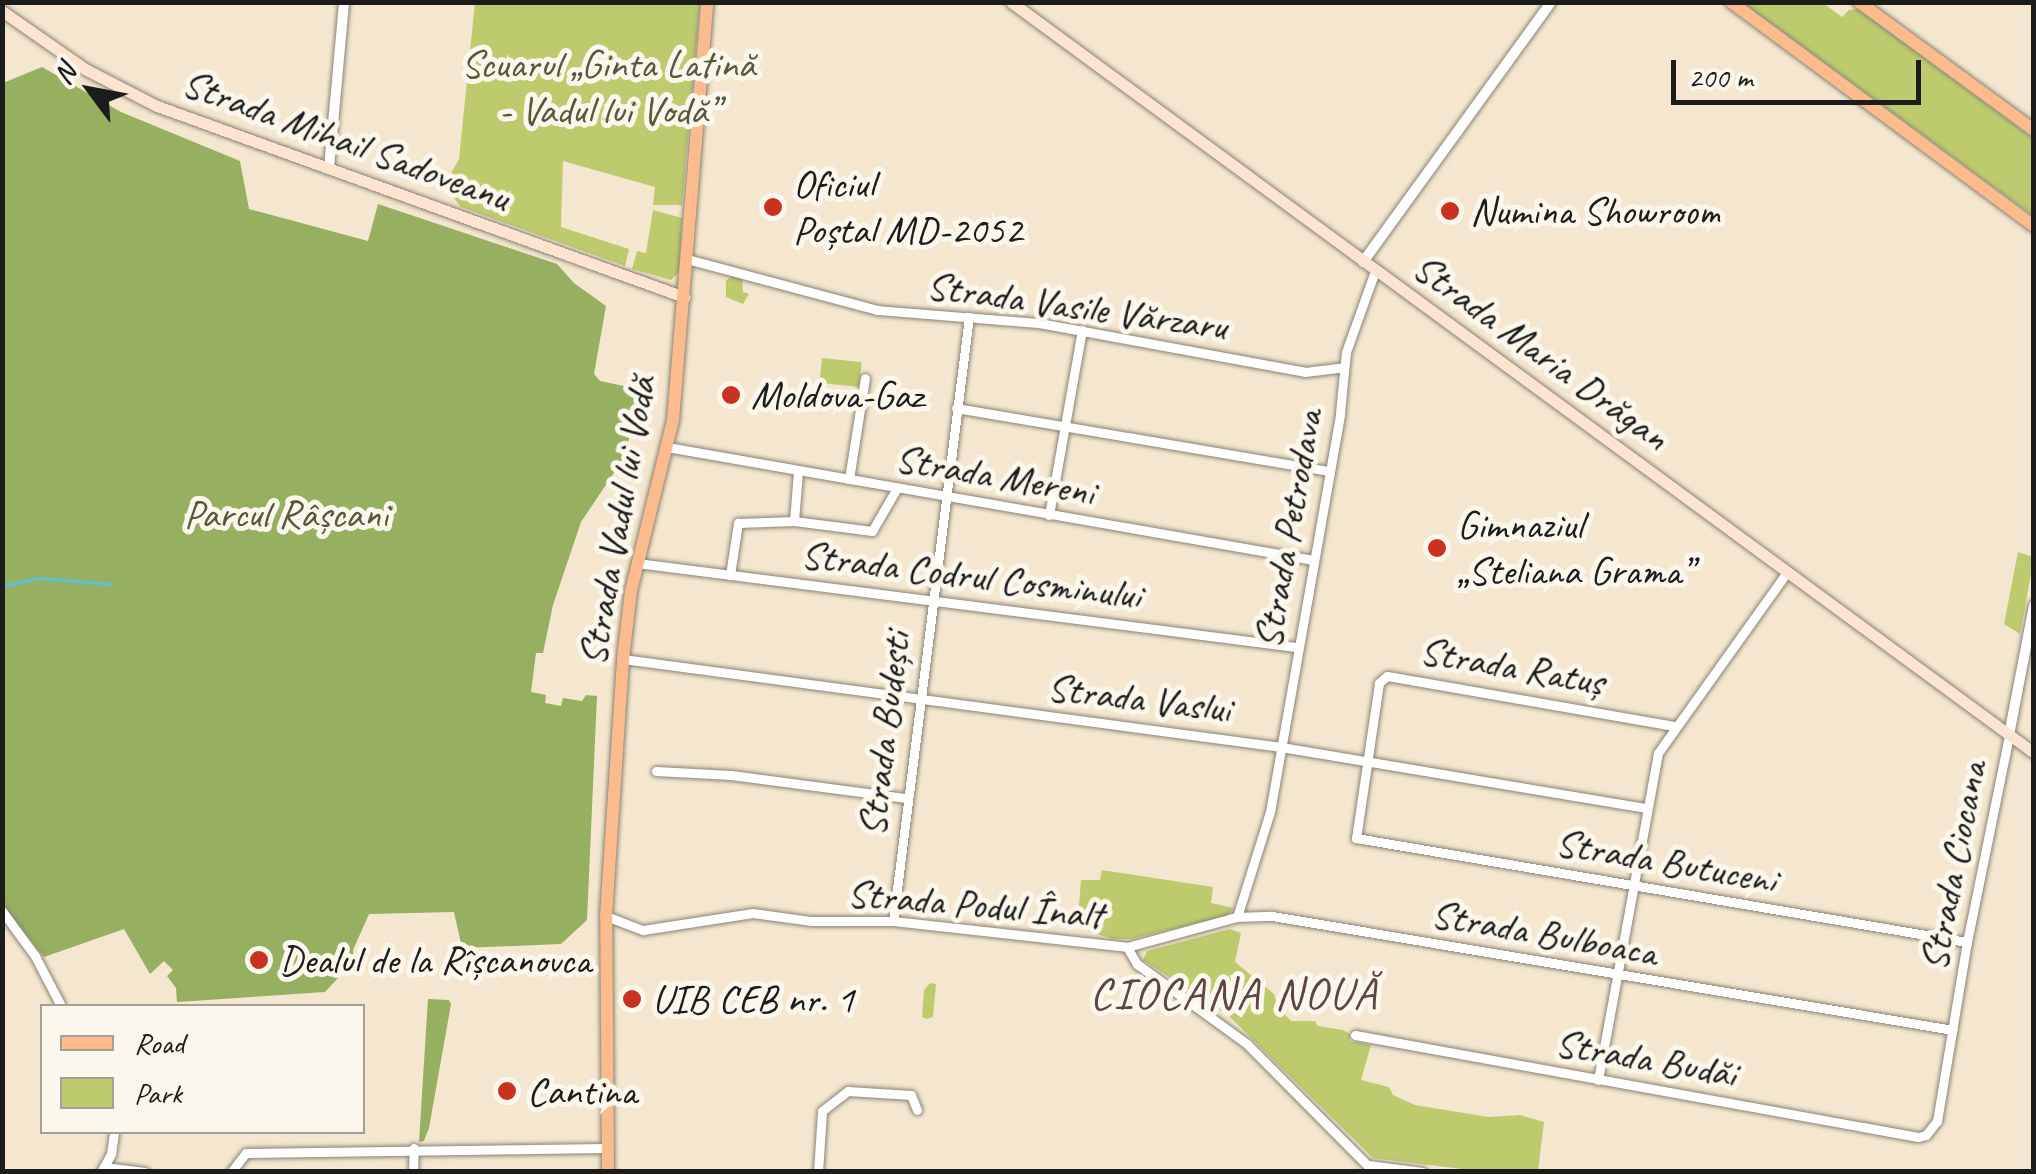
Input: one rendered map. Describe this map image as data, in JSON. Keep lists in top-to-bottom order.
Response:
{
  "streets": {
    "main road": ["Strada Mihail Sadoveanu", "Strada Maria Drăgan", "Strada Vadul lui Vodă"],
    "street": [
      "Strada Vasile Vărzaru",
      "Strada Mereni",
      "Strada Petrodava",
      "Strada Codrul Cosminului",
      "Strada Ratuș",
      "Strada Vaslui",
      "Strada Budești",
      "Strada Butuceni",
      "Strada Ciocana",
      "Strada Podul Înalt",
      "Strada Bulboaca",
      "Strada Budăi"
    ]
  },
  "crossings": [
    ["Strada Mihail Sadoveanu", "Strada Vadul lui Vodă"],
    ["Strada Vasile Vărzaru", "Strada Vadul lui Vodă"],
    ["Strada Vasile Vărzaru", "Strada Petrodava"],
    ["Strada Vasile Vărzaru", "Strada Budești"],
    ["Strada Maria Drăgan", "Strada Petrodava"],
    ["Strada Maria Drăgan", "Strada Ciocana"],
    ["Strada Mereni", "Strada Vadul lui Vodă"],
    ["Strada Mereni", "Strada Petrodava"],
    ["Strada Mereni", "Strada Budești"],
    ["Strada Vadul lui Vodă", "Strada Codrul Cosminului"],
    ["Strada Vadul lui Vodă", "Strada Vaslui"],
    ["Strada Vadul lui Vodă", "Strada Podul Înalt"],
    ["Strada Petrodava", "Strada Codrul Cosminului"],
    ["Strada Petrodava", "Strada Vaslui"],
    ["Strada Petrodava", "Strada Bulboaca"],
    ["Strada Codrul Cosminului", "Strada Budești"],
    ["Strada Ratuș", "Strada Vaslui"],
    ["Strada Ratuș", "Strada Butuceni"],
    ["Strada Vaslui", "Strada Budești"],
    ["Strada Budești", "Strada Podul Înalt"],
    ["Strada Butuceni", "Strada Ciocana"],
    ["Strada Ciocana", "Strada Bulboaca"],
    ["Strada Ciocana", "Strada Budăi"],
    ["Strada Podul Înalt", "Strada Bulboaca"]
  ],
  "districts": ["CIOCANA NOUĂ"],
  "parks": ["Scuarul „Ginta Latină - Vadul lui Vodă”", "Parcul Râșcani"],
  "places": [
    "Oficiul Poștal MD-2052",
    "Numina Showroom",
    "Moldova-Gaz",
    "Gimnaziul „Steliana Grama”",
    "Dealul de la Rîșcanovca",
    "UIB CEB nr. 1",
    "Cantina"
  ],
  "legend": ["Road", "Park"],
  "scale_bar": "200 m",
  "north": "top left"
}
